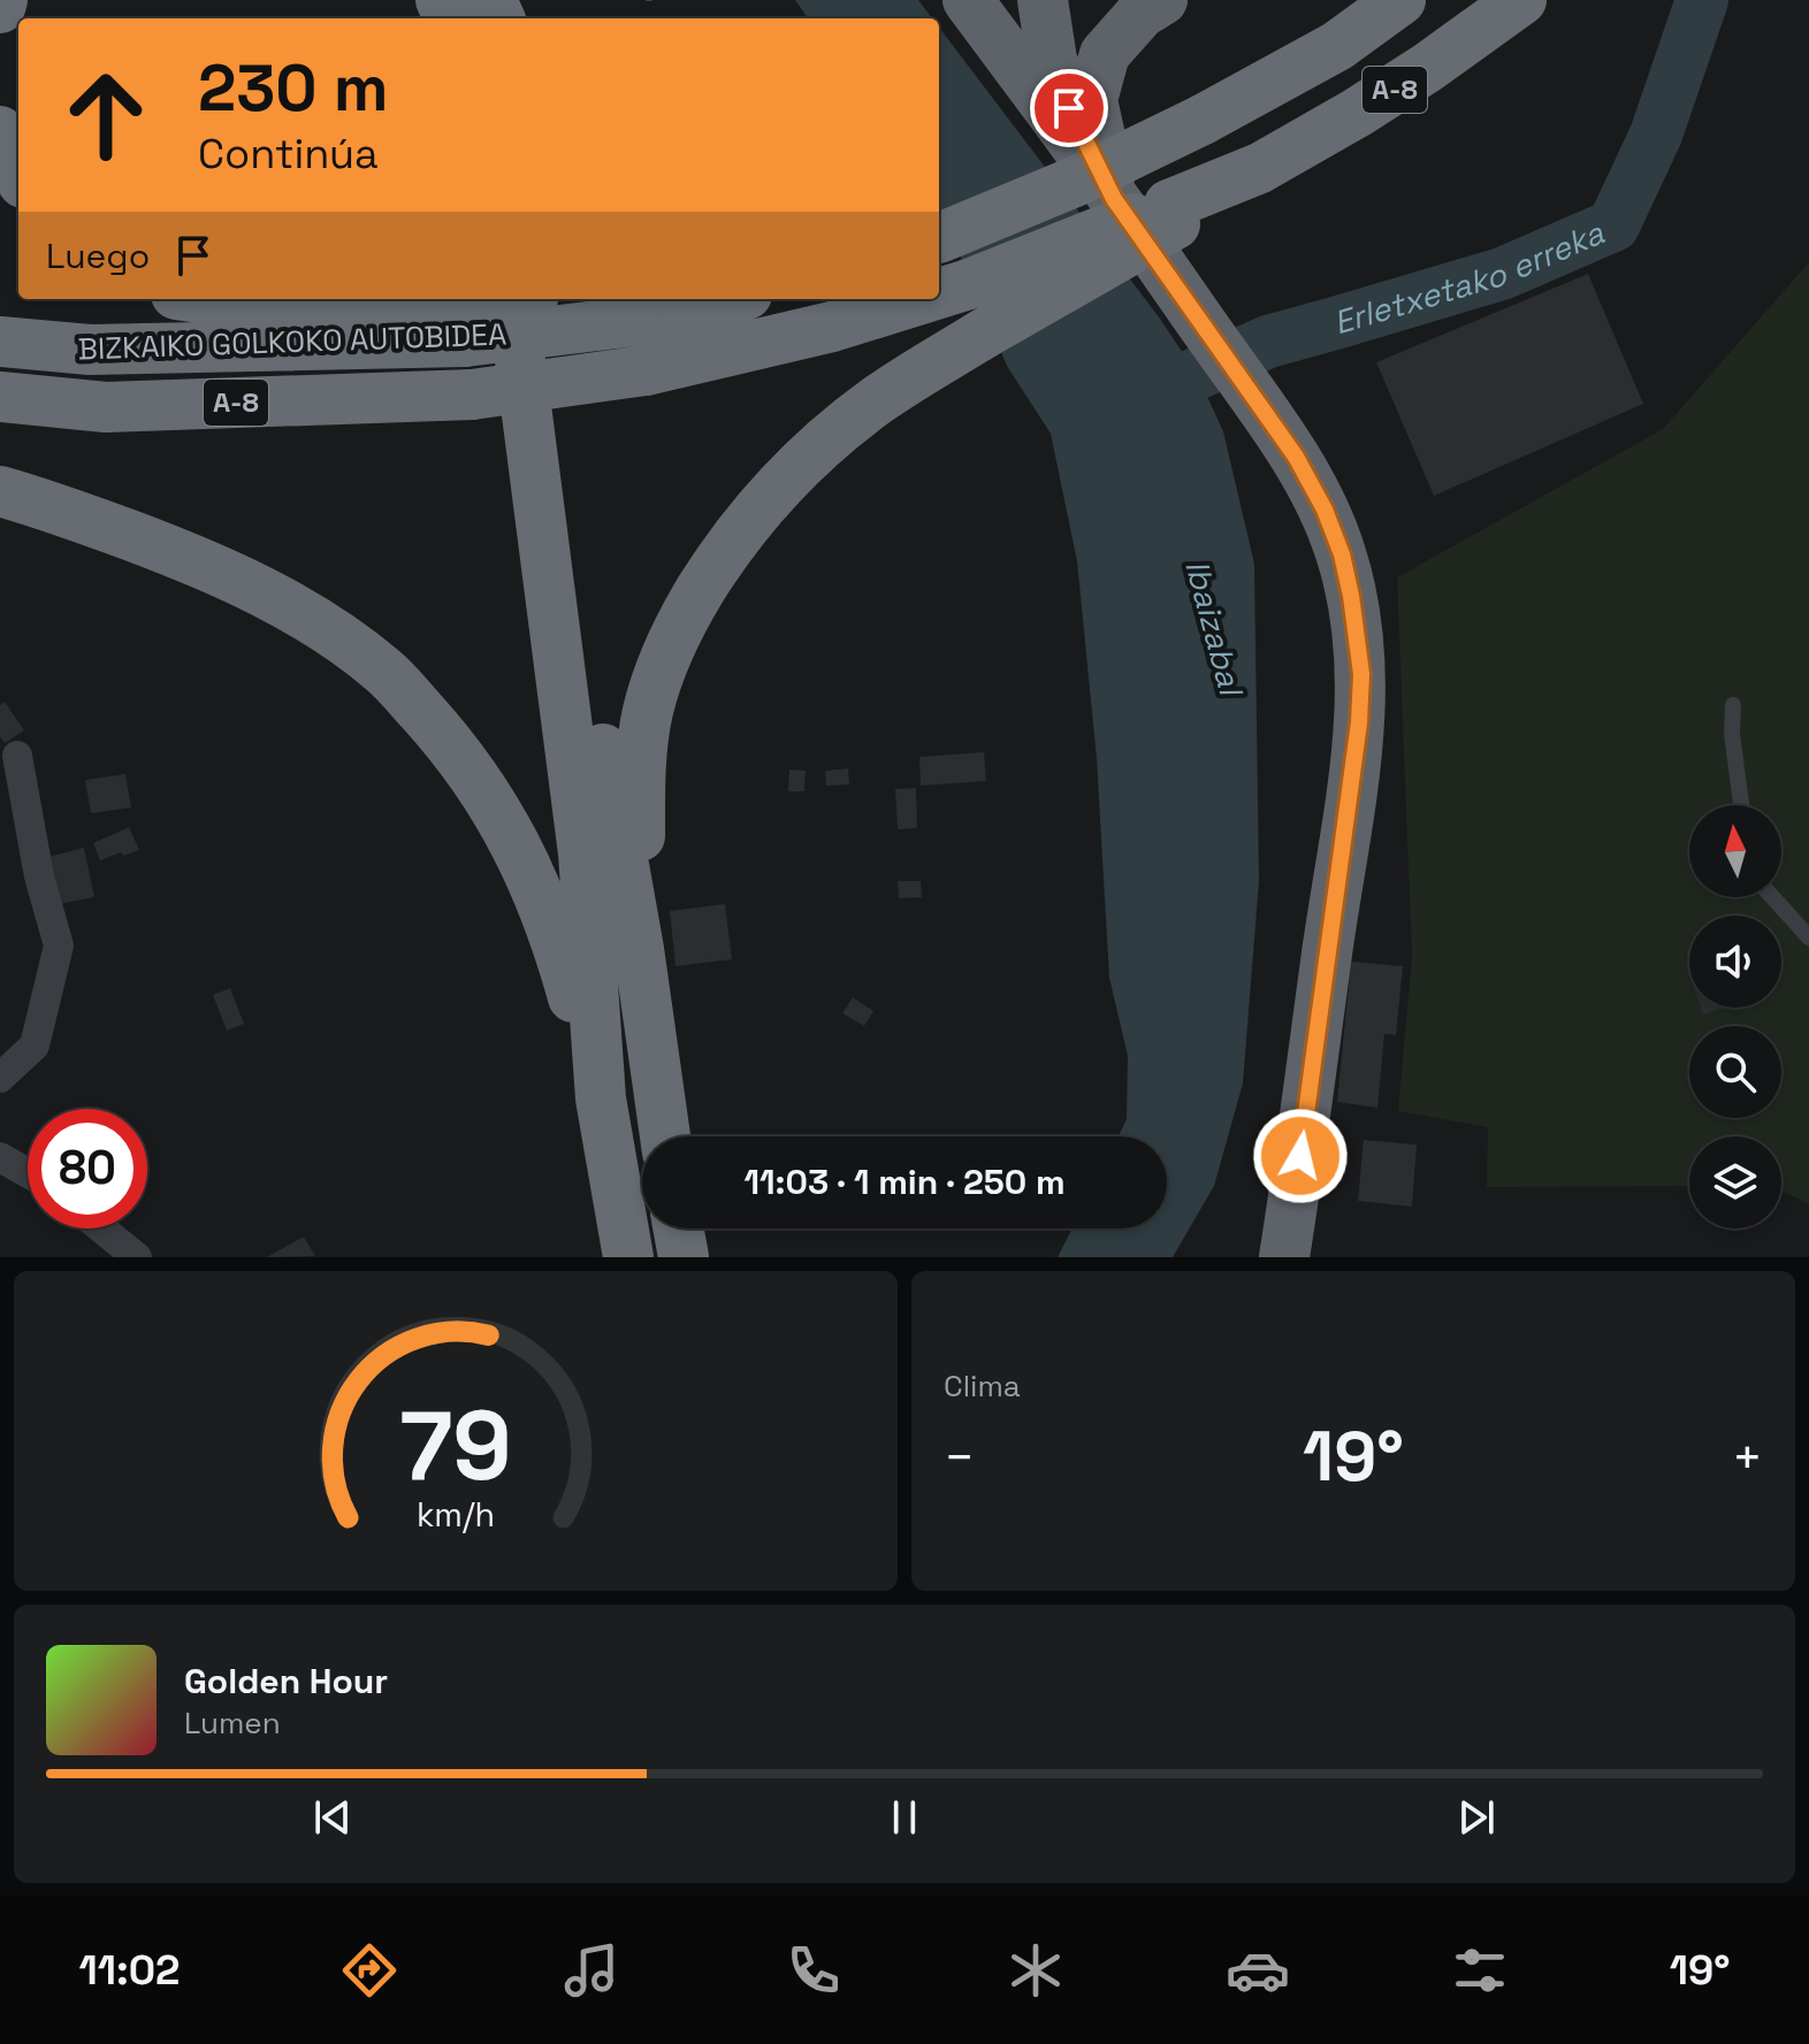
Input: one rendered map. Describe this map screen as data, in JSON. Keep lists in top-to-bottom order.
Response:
{
  "streets": {
    "highway": ["A-8", "BIZKAIKO GOLKOKO AUTOBIDEA"]
  },
  "crossings": [
    ["A-8", "BIZKAIKO GOLKOKO AUTOBIDEA"]
  ],
  "water": ["Erletxetako erreka", "Ibaizabal"],
  "north": "top",
  "page": {
    "turn": ["230 m", "Continúa"],
    "then": "Luego",
    "limit": "80",
    "trip": "11:03 · 1 min · 250 m",
    "tile": "Clima",
    "heat": ["−", "19°", "+"],
    "song": ["Golden Hour", "Lumen"],
    "tabs": ["11:02", "19°"],
    "gauge": ["79", "km/h"]
  }
}
